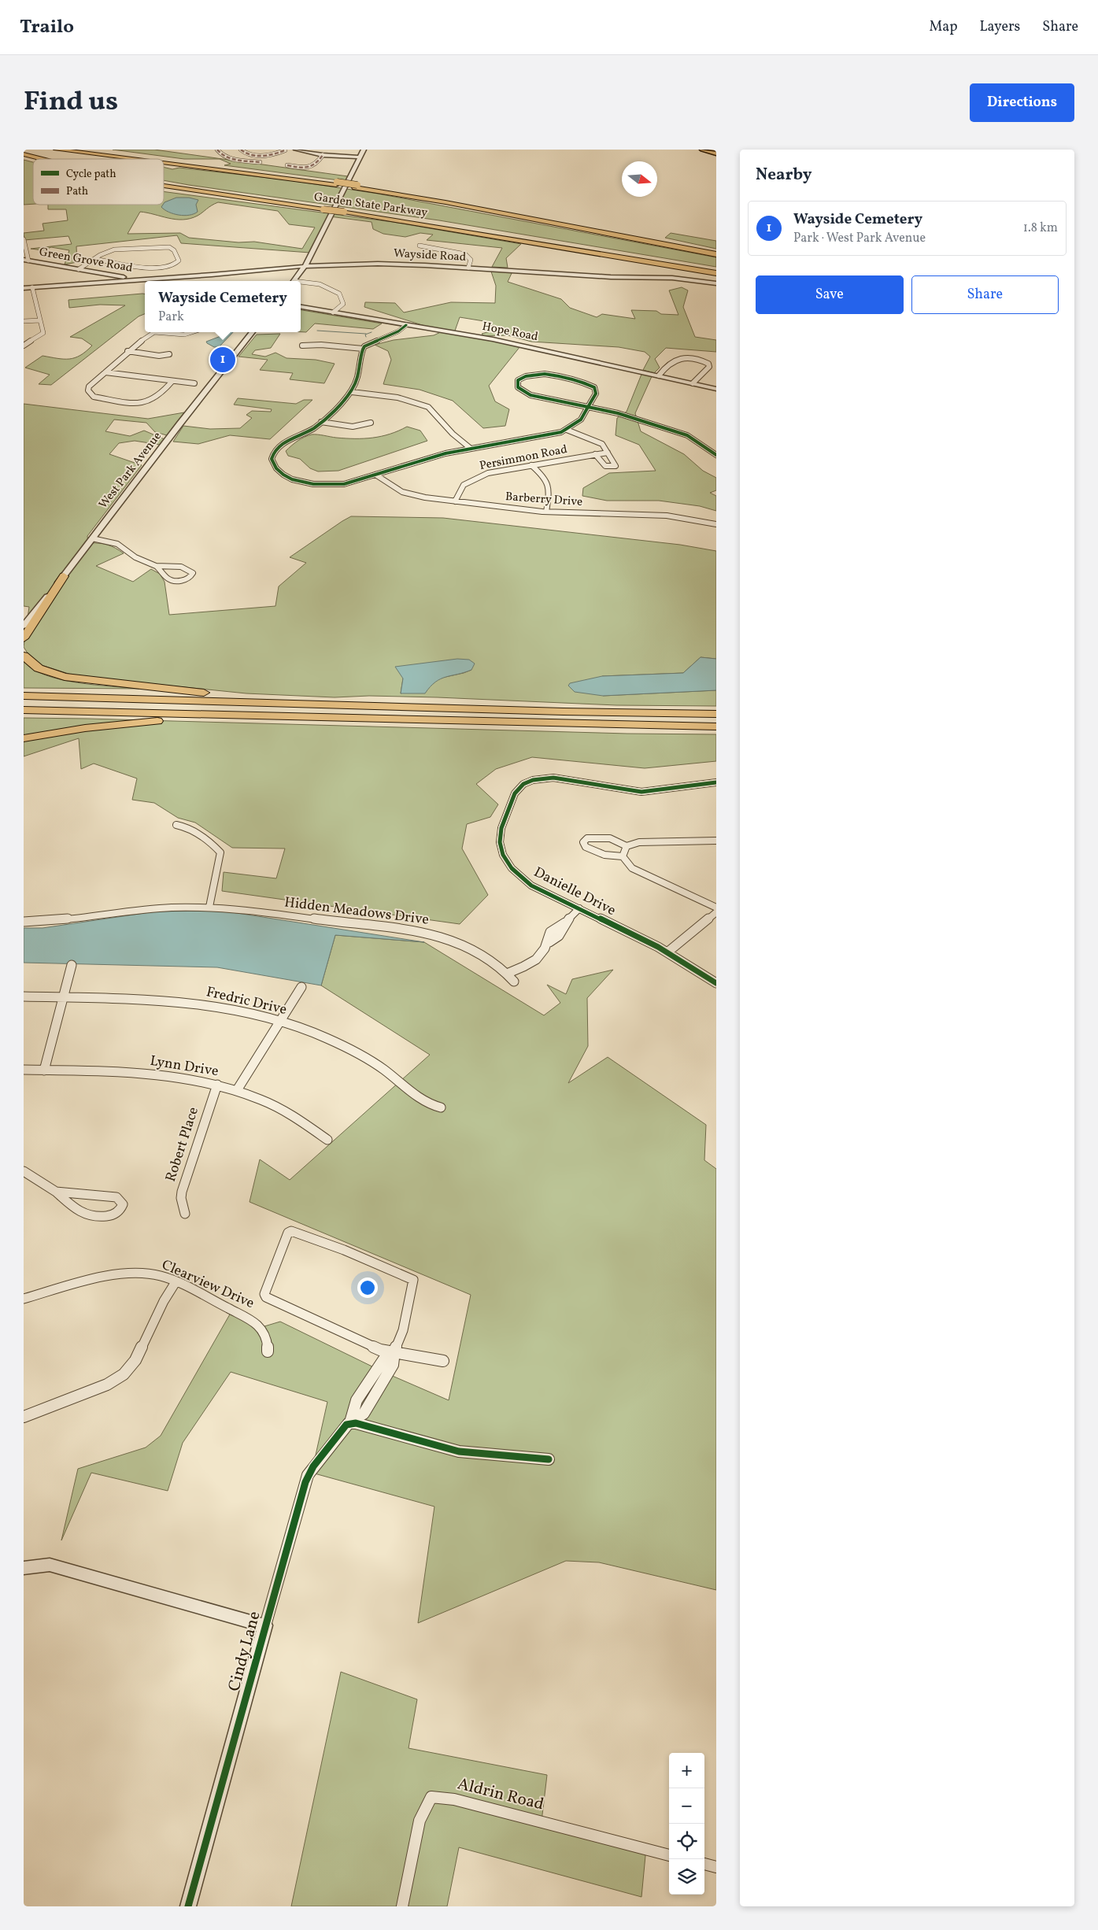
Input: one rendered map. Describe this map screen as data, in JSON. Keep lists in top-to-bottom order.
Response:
{
  "streets": {
    "highway": ["Garden State Parkway"],
    "street": [
      "Wayside Road",
      "Green Grove Road",
      "Hope Road",
      "Persimmon Road",
      "West Park Avenue",
      "Barberry Drive",
      "Danielle Drive",
      "Hidden Meadows Drive",
      "Fredric Drive",
      "Lynn Drive",
      "Robert Place",
      "Clearview Drive",
      "Cindy Lane",
      "Aldrin Road"
    ]
  },
  "crossings": [
    ["Wayside Road", "Green Grove Road"],
    ["Persimmon Road", "Barberry Drive"],
    ["Lynn Drive", "Robert Place"]
  ],
  "legend": ["Cycle path", "Path"],
  "north": "right",
  "page": {
    "header": "Trailo",
    "nav": ["Map", "Layers", "Share"],
    "title": "Find us",
    "buttons": [
      "Directions",
      ["Save", "Share"]
    ],
    "heading": "Nearby",
    "list": [
      {
        "mark": "1",
        "name": "Wayside Cemetery",
        "note": "Park · West Park Avenue",
        "value": "1.8 km"
      }
    ],
    "popup": ["Wayside Cemetery", "Park"],
    "pins": "1",
    "map_buttons": ["+", "−"]
  }
}
